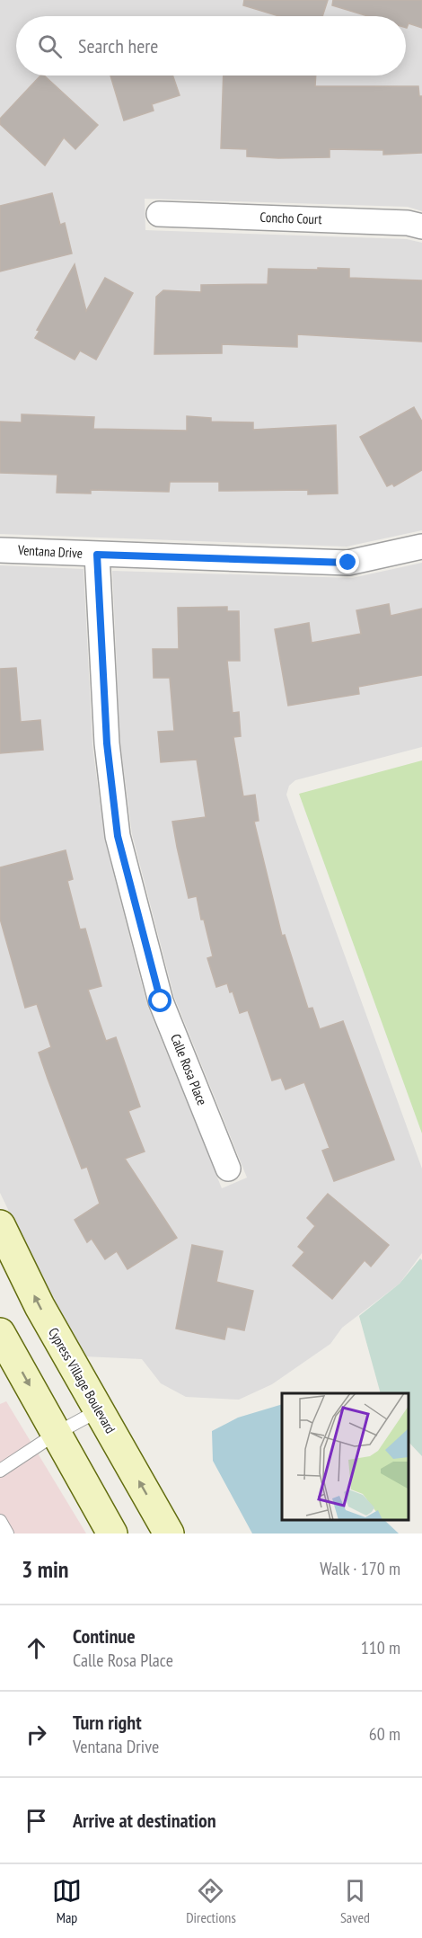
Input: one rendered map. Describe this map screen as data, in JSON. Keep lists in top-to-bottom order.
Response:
{
  "streets": {
    "street": [
      "Concho Court",
      "Ventana Drive",
      "Calle Rosa Place",
      "Cypress Village Boulevard"
    ]
  },
  "crossings": [
    ["Ventana Drive", "Calle Rosa Place"]
  ],
  "page": {
    "search": "Search here",
    "heading": ["3 min", "Walk · 170 m"],
    "list": [
      ["Continue", "Calle Rosa Place", "110 m"],
      ["Turn right", "Ventana Drive", "60 m"],
      "Arrive at destination"
    ],
    "nav": ["Map", "Directions", "Saved"]
  }
}
